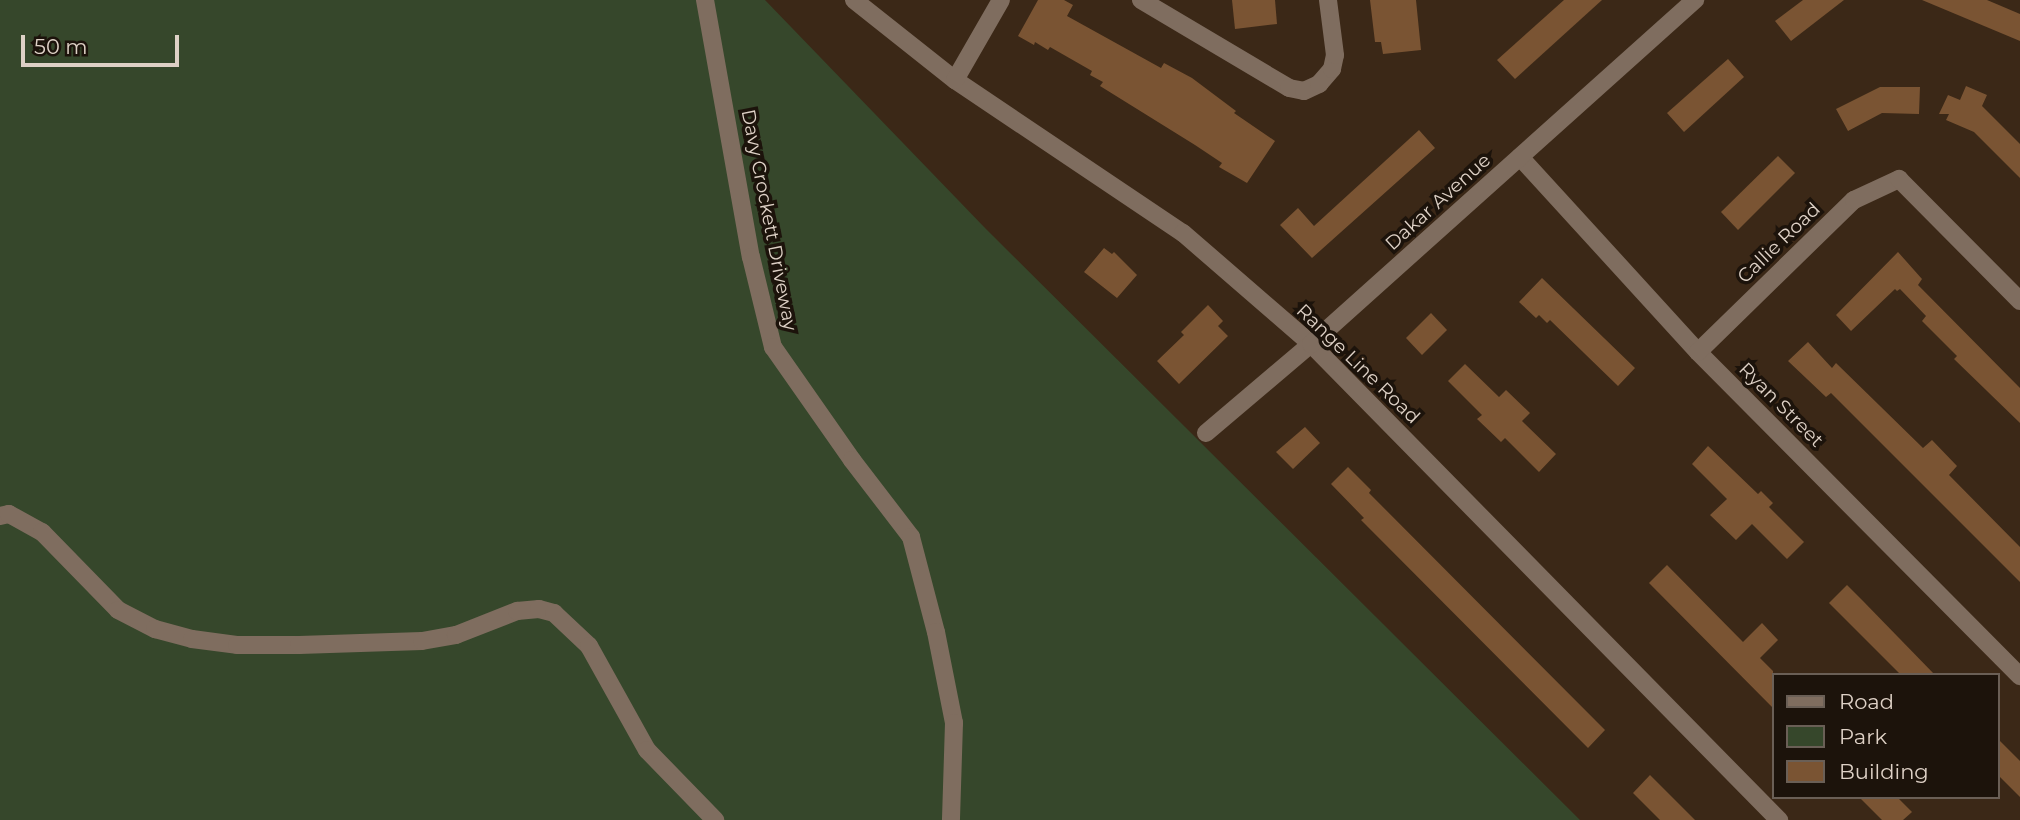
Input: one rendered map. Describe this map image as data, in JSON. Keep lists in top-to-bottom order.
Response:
{
  "streets": {
    "street": [
      "Dakar Avenue",
      "Davy Crockett Driveway",
      "Callie Road",
      "Range Line Road",
      "Ryan Street"
    ]
  },
  "crossings": [
    ["Dakar Avenue", "Range Line Road"],
    ["Dakar Avenue", "Ryan Street"],
    ["Callie Road", "Ryan Street"]
  ],
  "legend": ["Road", "Park", "Building"],
  "scale_bar": "50 m"
}
